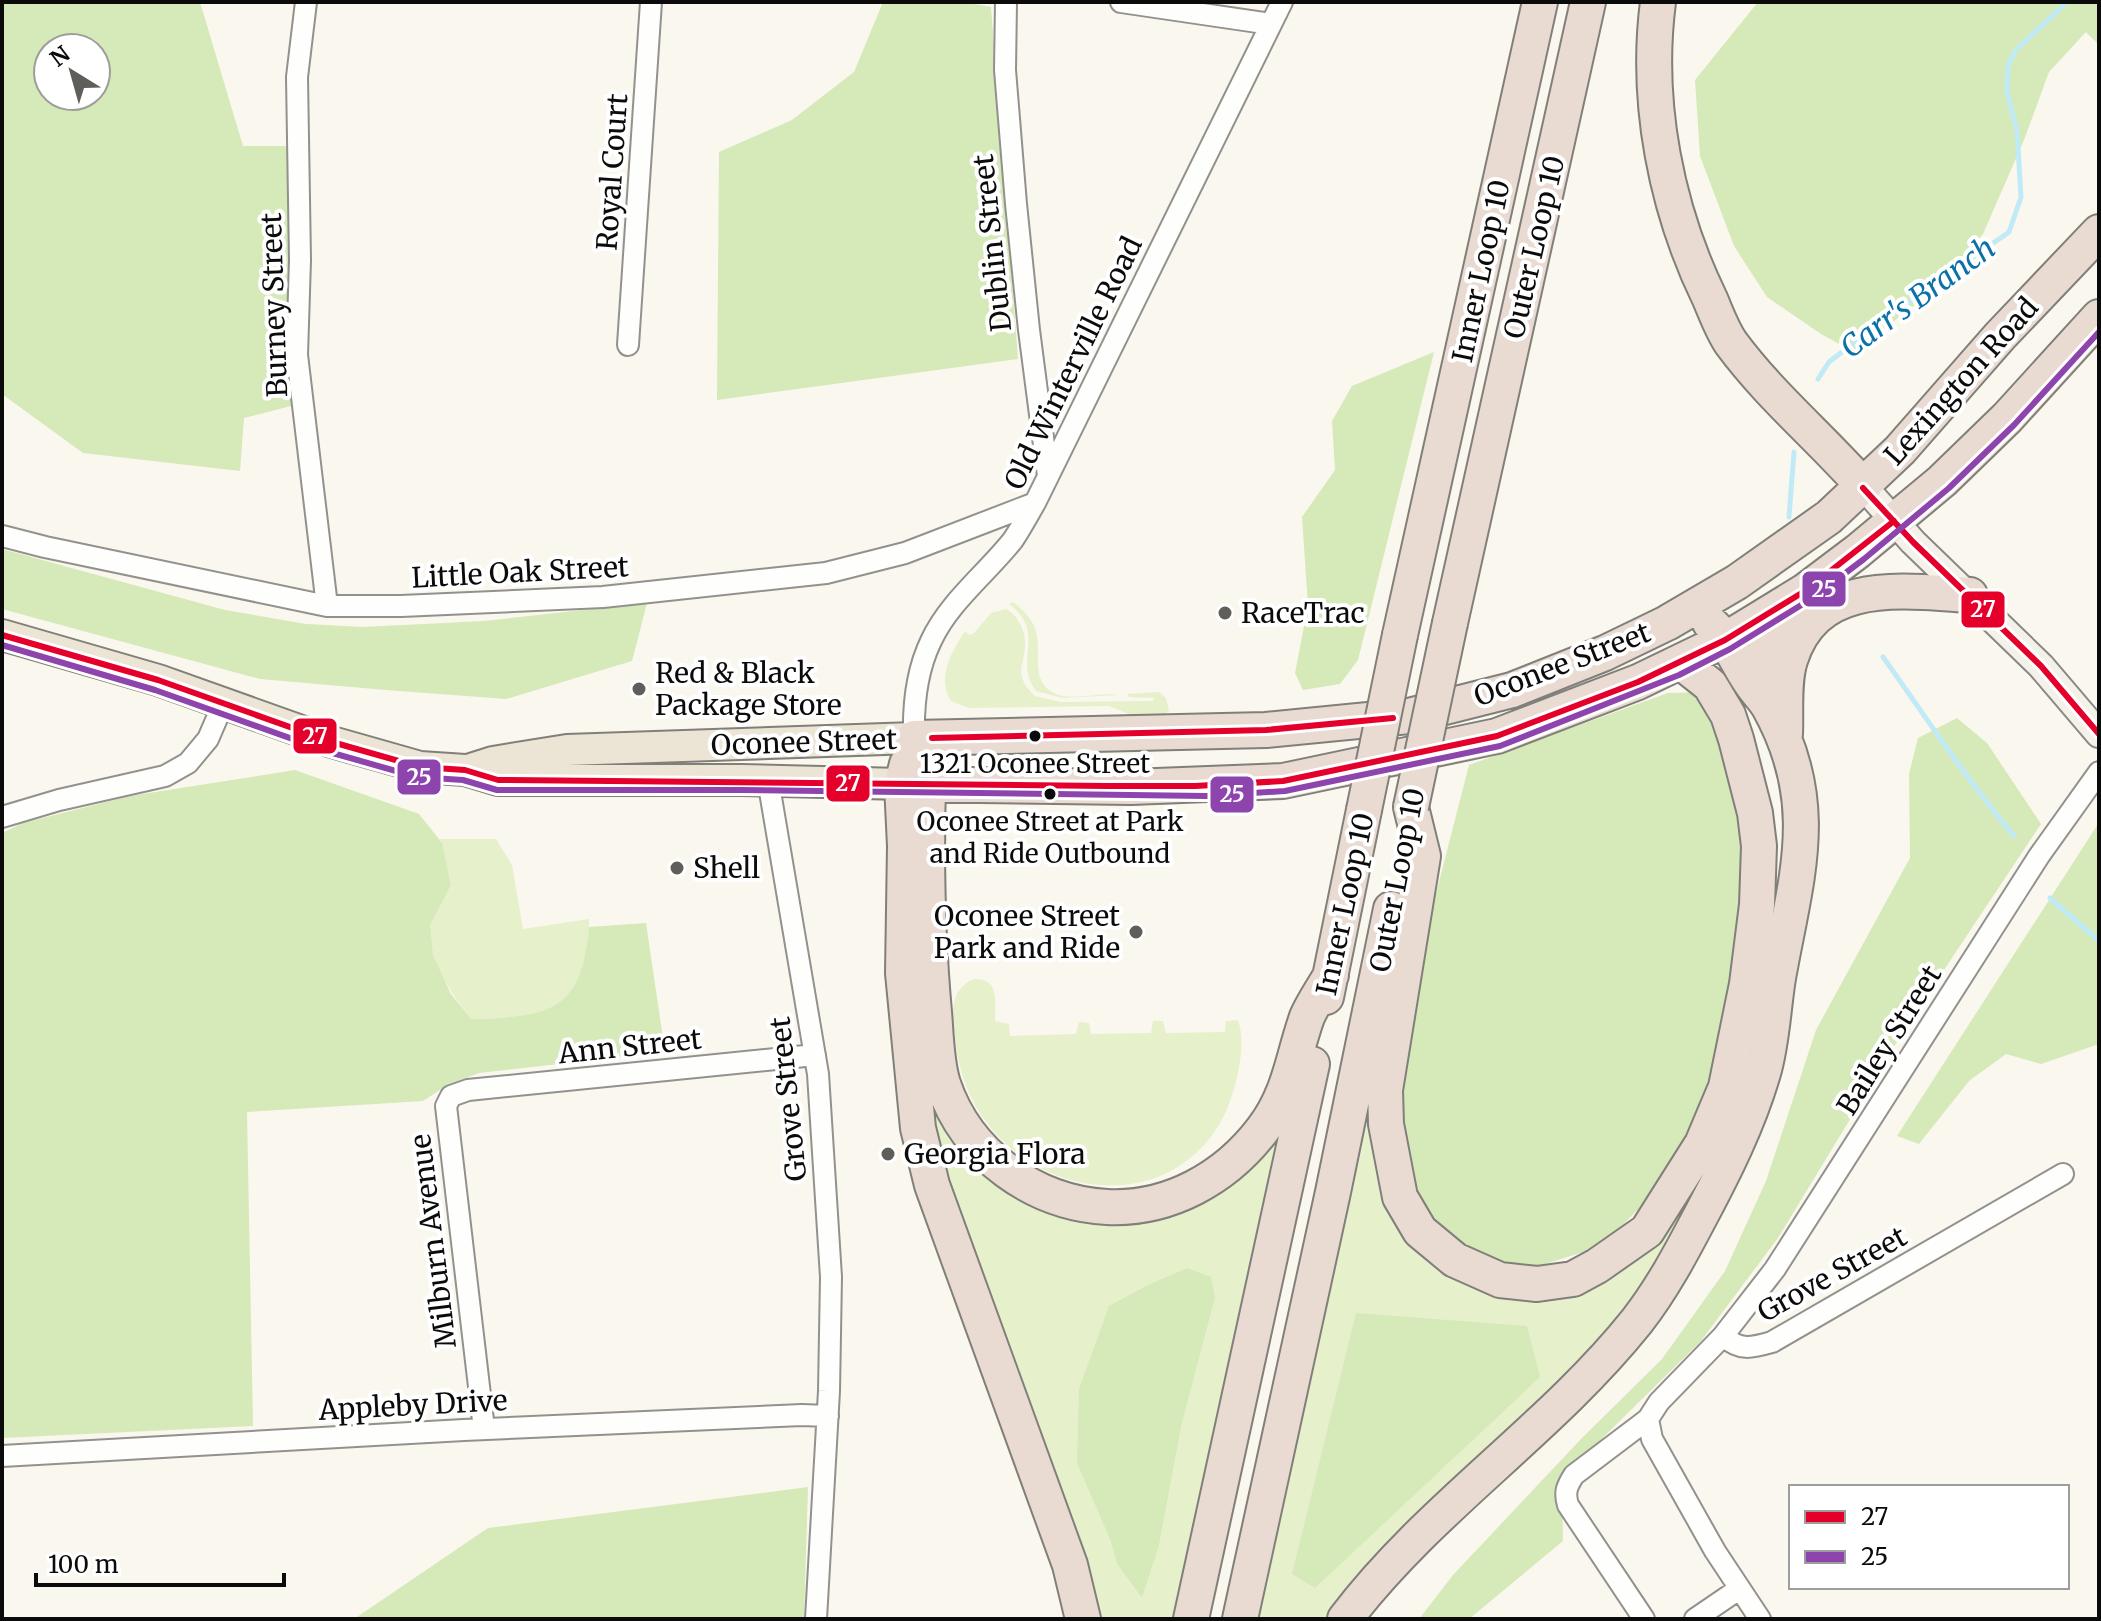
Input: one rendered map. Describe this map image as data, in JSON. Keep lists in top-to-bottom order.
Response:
{
  "streets": {
    "highway": [
      "Outer Loop 10",
      "Inner Loop 10",
      "Lexington Road",
      "Oconee Street"
    ],
    "street": [
      "Royal Court",
      "Dublin Street",
      "Burney Street",
      "Old Winterville Road",
      "Little Oak Street",
      "Bailey Street",
      "Ann Street",
      "Grove Street",
      "Milburn Avenue",
      "Appleby Drive"
    ]
  },
  "crossings": [
    ["Dublin Street", "Old Winterville Road"],
    ["Burney Street", "Little Oak Street"],
    ["Old Winterville Road", "Little Oak Street"],
    ["Old Winterville Road", "Oconee Street"],
    ["Lexington Road", "Oconee Street"],
    ["Oconee Street", "Grove Street"],
    ["Bailey Street", "Grove Street"],
    ["Ann Street", "Grove Street"],
    ["Ann Street", "Milburn Avenue"],
    ["Grove Street", "Appleby Drive"],
    ["Milburn Avenue", "Appleby Drive"]
  ],
  "water": ["Carr's Branch"],
  "places": [
    "RaceTrac",
    "Red & Black Package Store",
    "1321 Oconee Street",
    "Oconee Street at Park and Ride Outbound",
    "Shell",
    "Oconee Street Park and Ride",
    "Georgia Flora"
  ],
  "lines": ["transit line 25", "transit line 27"],
  "legend": ["27", "25"],
  "scale_bar": "100 m",
  "north": "top left"
}
